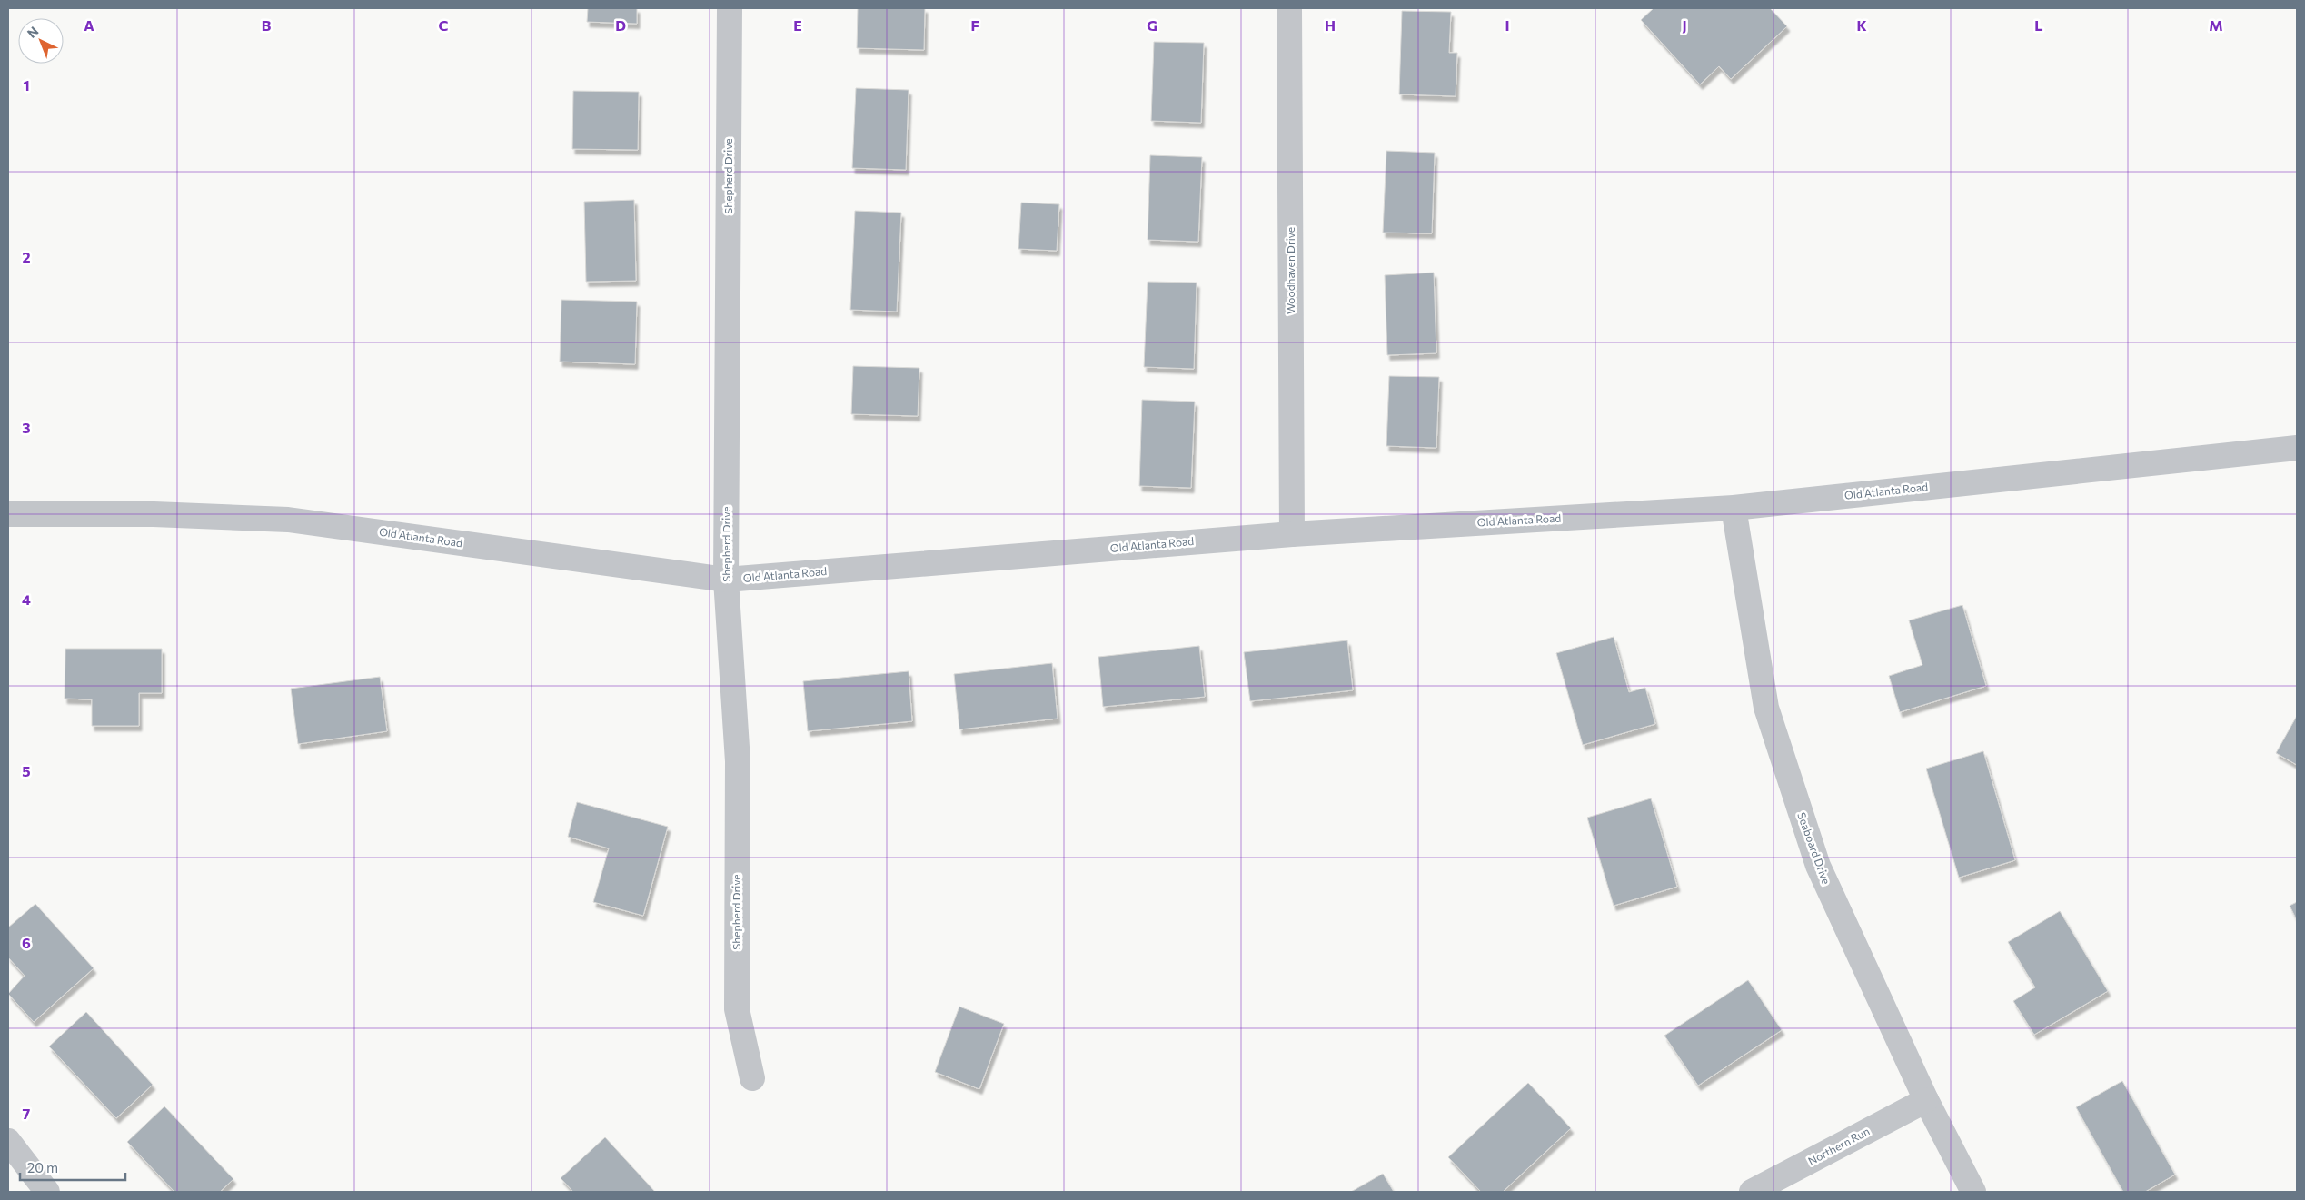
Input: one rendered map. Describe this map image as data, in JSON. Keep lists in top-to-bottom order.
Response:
{
  "streets": {
    "street": [
      "Shepherd Drive",
      "Woodhaven Drive",
      "Old Atlanta Road",
      "Seaboard Drive",
      "Northern Run"
    ]
  },
  "crossings": [
    ["Shepherd Drive", "Old Atlanta Road"],
    ["Woodhaven Drive", "Old Atlanta Road"],
    ["Old Atlanta Road", "Seaboard Drive"],
    ["Seaboard Drive", "Northern Run"]
  ],
  "scale_bar": "20 m",
  "north": "top left",
  "grid": {
    "columns": [
      "A",
      "B",
      "C",
      "D",
      "E",
      "F",
      "G",
      "H",
      "I",
      "J",
      "K",
      "L",
      "M"
    ],
    "rows": [
      "1",
      "2",
      "3",
      "4",
      "5",
      "6",
      "7"
    ]
  }
}
